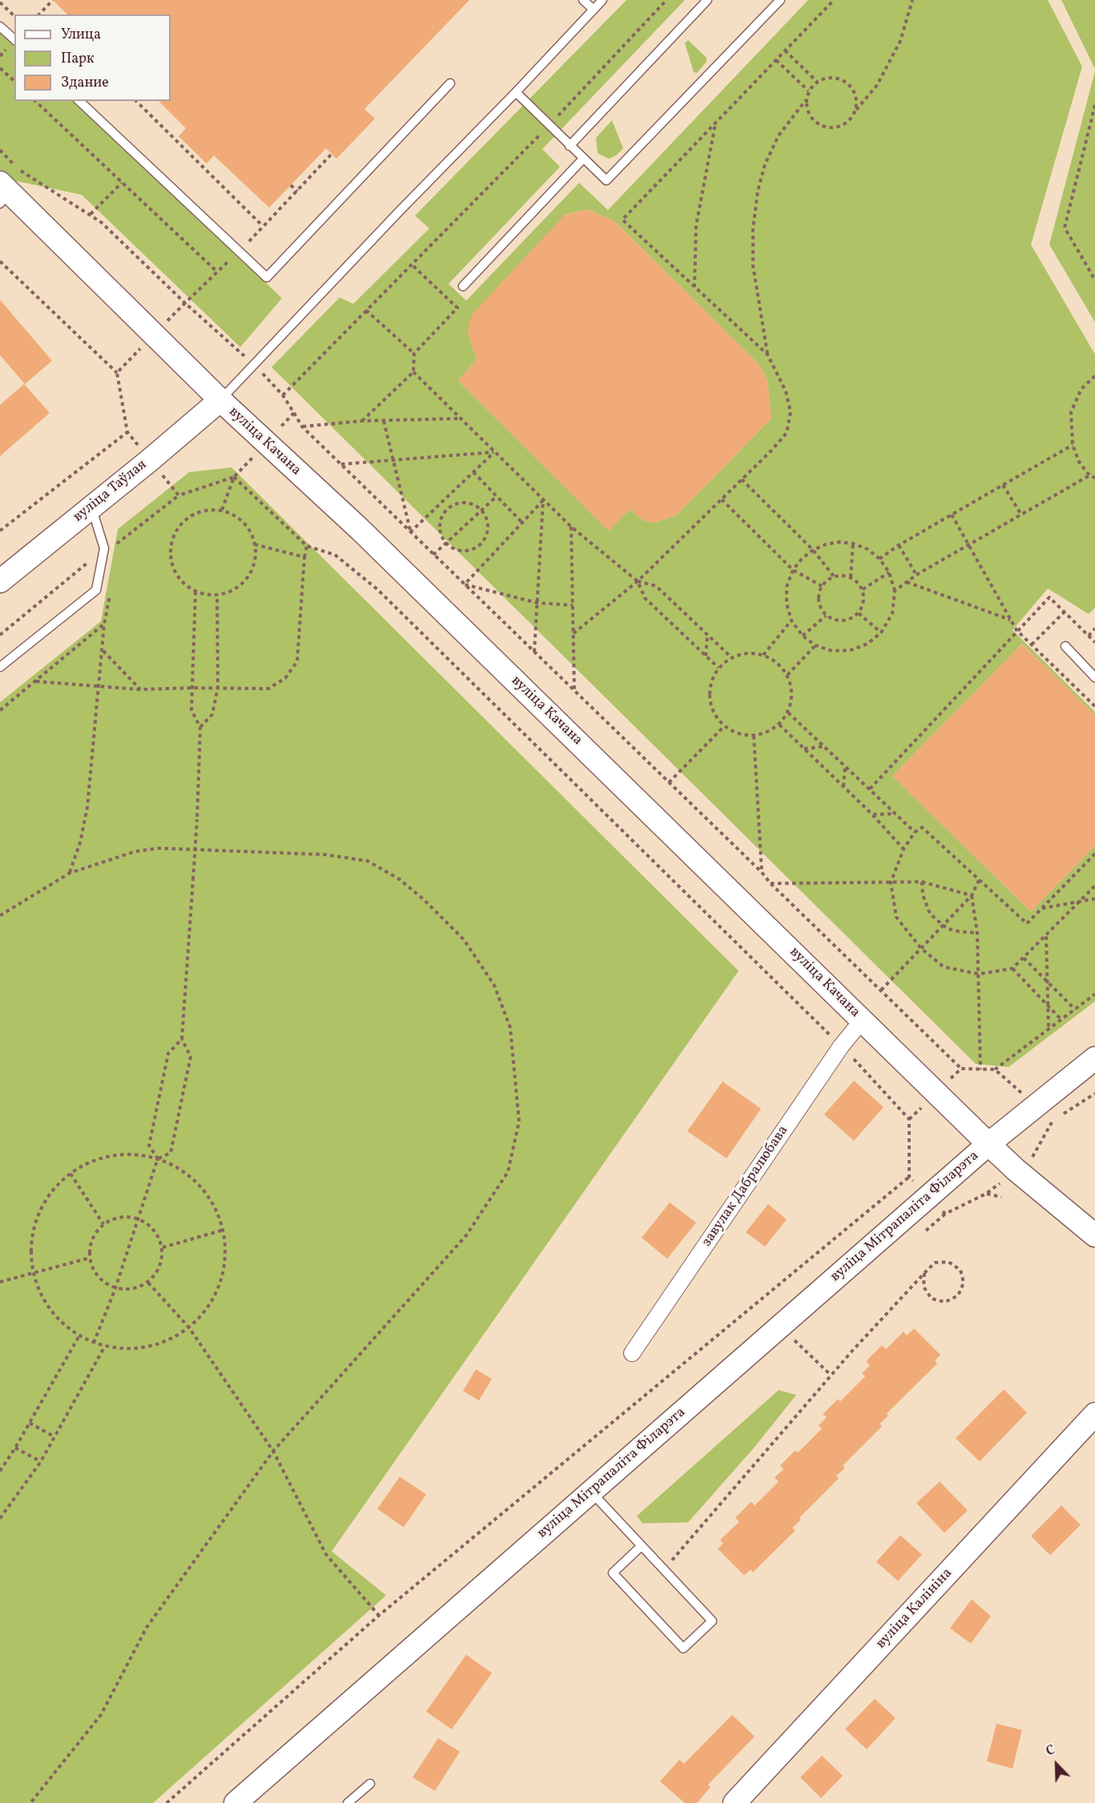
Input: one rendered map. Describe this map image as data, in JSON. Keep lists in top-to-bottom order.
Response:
{
  "streets": {
    "main road": [
      "вуліца Качана",
      "вуліца Таўлая",
      "вуліца Мітрапаліта Філарэта",
      "вуліца Калініна"
    ],
    "street": ["завулак Дабралюбава"]
  },
  "crossings": [
    ["вуліца Качана", "вуліца Таўлая"],
    ["вуліца Качана", "завулак Дабралюбава"],
    ["вуліца Качана", "вуліца Мітрапаліта Філарэта"]
  ],
  "legend": ["Улица", "Парк", "Здание"],
  "north": "top left"
}
